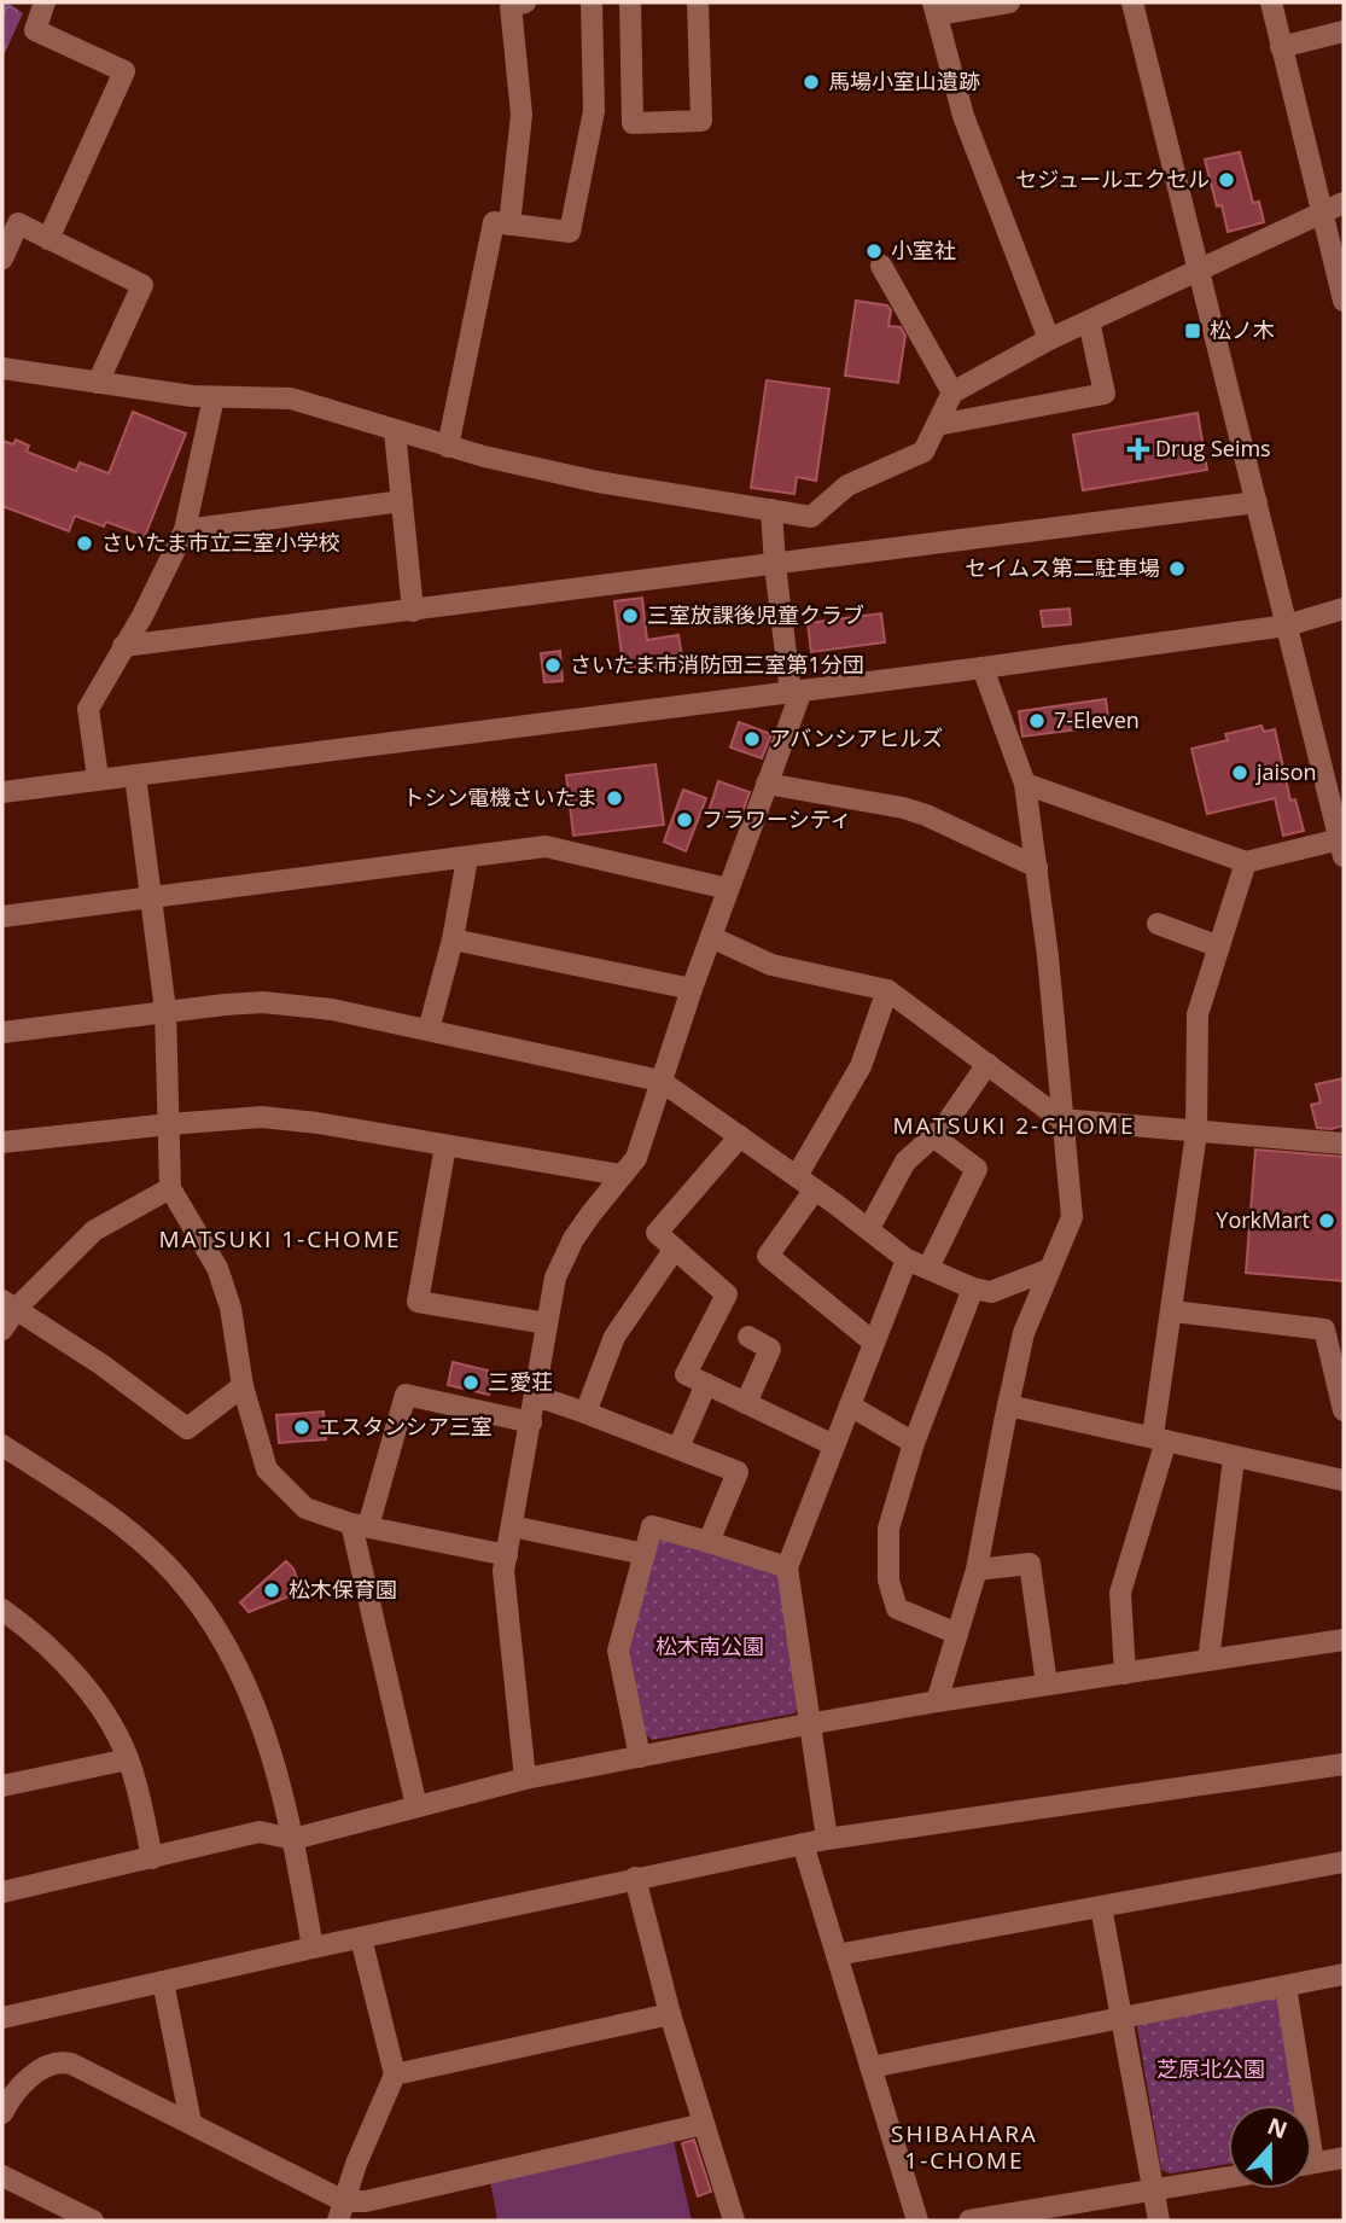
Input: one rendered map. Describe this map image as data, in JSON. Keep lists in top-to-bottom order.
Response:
{
  "districts": ["MATSUKI 2-CHOME", "MATSUKI 1-CHOME", "SHIBAHARA 1-CHOME"],
  "parks": ["松木南公園", "芝原北公園"],
  "places": {
    "other": [
      "馬場小室山遺跡",
      "セジュールエクセル",
      "小室社",
      "さいたま市立三室小学校",
      "セイムス第二駐車場",
      "三室放課後児童クラブ",
      "さいたま市消防団三室第1分団",
      "7-Eleven",
      "アバンシアヒルズ",
      "jaison",
      "トシン電機さいたま",
      "フラワーシティ",
      "YorkMart",
      "三愛荘",
      "エスタンシア三室",
      "松木保育園"
    ],
    "transit": ["松ノ木"],
    "health": ["Drug Seims"]
  },
  "north": "top"
}
